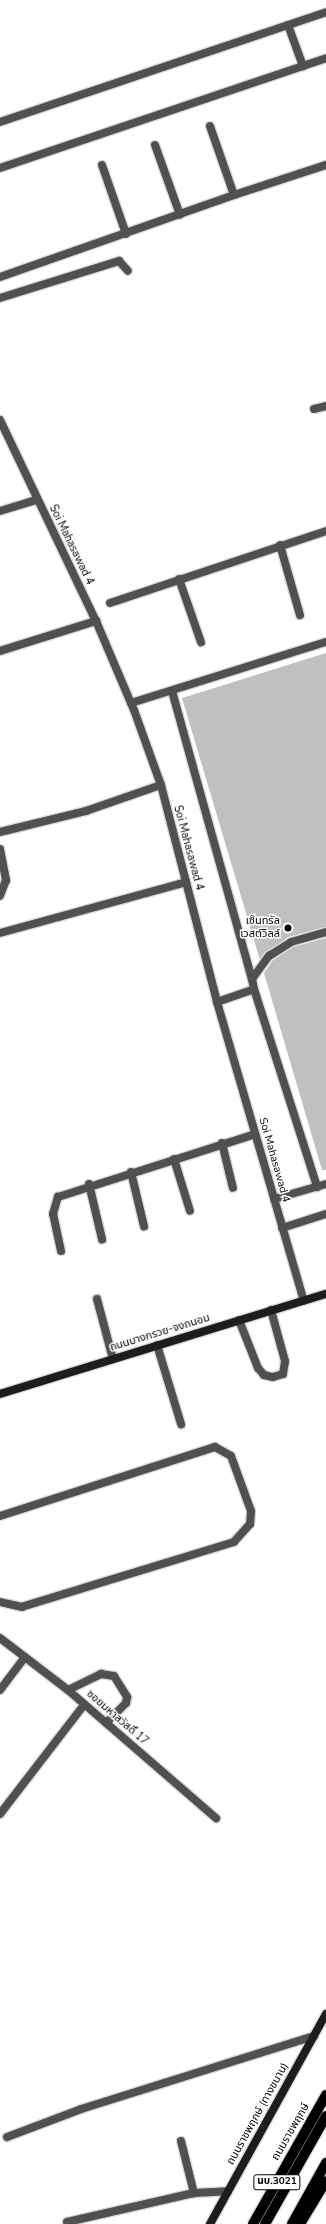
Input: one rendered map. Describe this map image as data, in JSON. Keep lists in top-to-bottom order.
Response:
{
  "streets": {
    "main road": ["ถนนราชพฤกษ์", "นบ.3021"],
    "street": [
      "Soi Mahasawad 4",
      "ถนนบางกรวย-จงถนอม",
      "ซอยมหาสวัสดิ์ 17",
      "ถนนราชพฤกษ์ (ทางขนาน)"
    ]
  },
  "crossings": [
    ["Soi Mahasawad 4", "ถนนบางกรวย-จงถนอม"]
  ],
  "places": ["เซ็นทรัล เวสต์วิลล์"]
}
